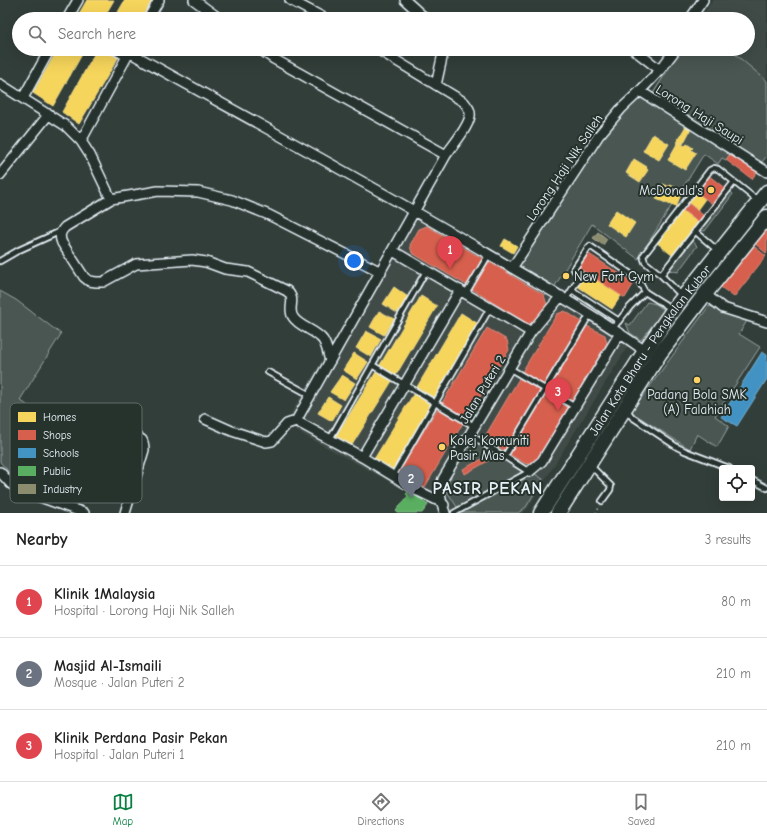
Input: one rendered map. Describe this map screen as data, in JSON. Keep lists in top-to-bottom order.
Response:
{
  "streets": {
    "highway": ["Jalan Kota Bharu - Pengkalan Kubor"],
    "street": ["Lorong Haji Saupi", "Lorong Haji Nik Salleh", "Jalan Puteri 2"]
  },
  "crossings": [
    ["Lorong Haji Saupi", "Lorong Haji Nik Salleh"]
  ],
  "districts": ["PASIR PEKAN"],
  "places": [
    "McDonald's",
    "New Fort Gym",
    "Padang Bola SMK (A) Falahiah",
    "Kolej Komuniti Pasir Mas"
  ],
  "legend": [
    "Homes",
    "Shops",
    "Schools",
    "Public",
    "Industry"
  ],
  "page": {
    "search": "Search here",
    "pins": ["1", "3", "2"],
    "heading": ["Nearby", "3 results"],
    "list": [
      {
        "mark": "1",
        "name": "Klinik 1Malaysia",
        "note": "Hospital · Lorong Haji Nik Salleh",
        "value": "80 m"
      },
      {
        "mark": "2",
        "name": "Masjid Al-Ismaili",
        "note": "Mosque · Jalan Puteri 2",
        "value": "210 m"
      },
      {
        "mark": "3",
        "name": "Klinik Perdana Pasir Pekan",
        "note": "Hospital · Jalan Puteri 1",
        "value": "210 m"
      }
    ],
    "nav": ["Map", "Directions", "Saved"]
  }
}
